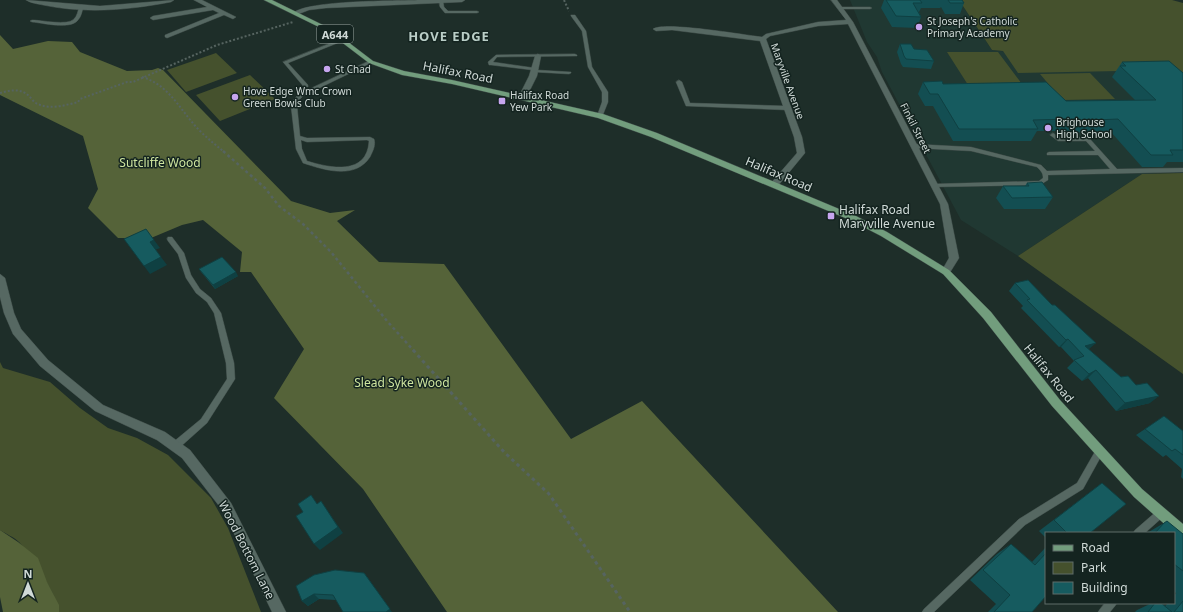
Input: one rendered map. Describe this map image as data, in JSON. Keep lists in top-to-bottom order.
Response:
{
  "streets": {
    "main road": ["A644", "Halifax Road"],
    "street": ["Maryville Avenue", "Finkil Street", "Wood Bottom Lane"]
  },
  "crossings": [
    ["Halifax Road", "Maryville Avenue"],
    ["Halifax Road", "Finkil Street"],
    ["Maryville Avenue", "Finkil Street"]
  ],
  "districts": ["HOVE EDGE"],
  "parks": ["Sutcliffe Wood", "Slead Syke Wood"],
  "places": {
    "other": [
      "St Joseph's Catholic Primary Academy",
      "St Chad",
      "Hove Edge Wmc Crown Green Bowls Club",
      "Brighouse High School"
    ],
    "transit": ["Halifax Road Yew Park", "Halifax Road Maryville Avenue"]
  },
  "legend": ["Road", "Park", "Building"],
  "north": "top"
}
